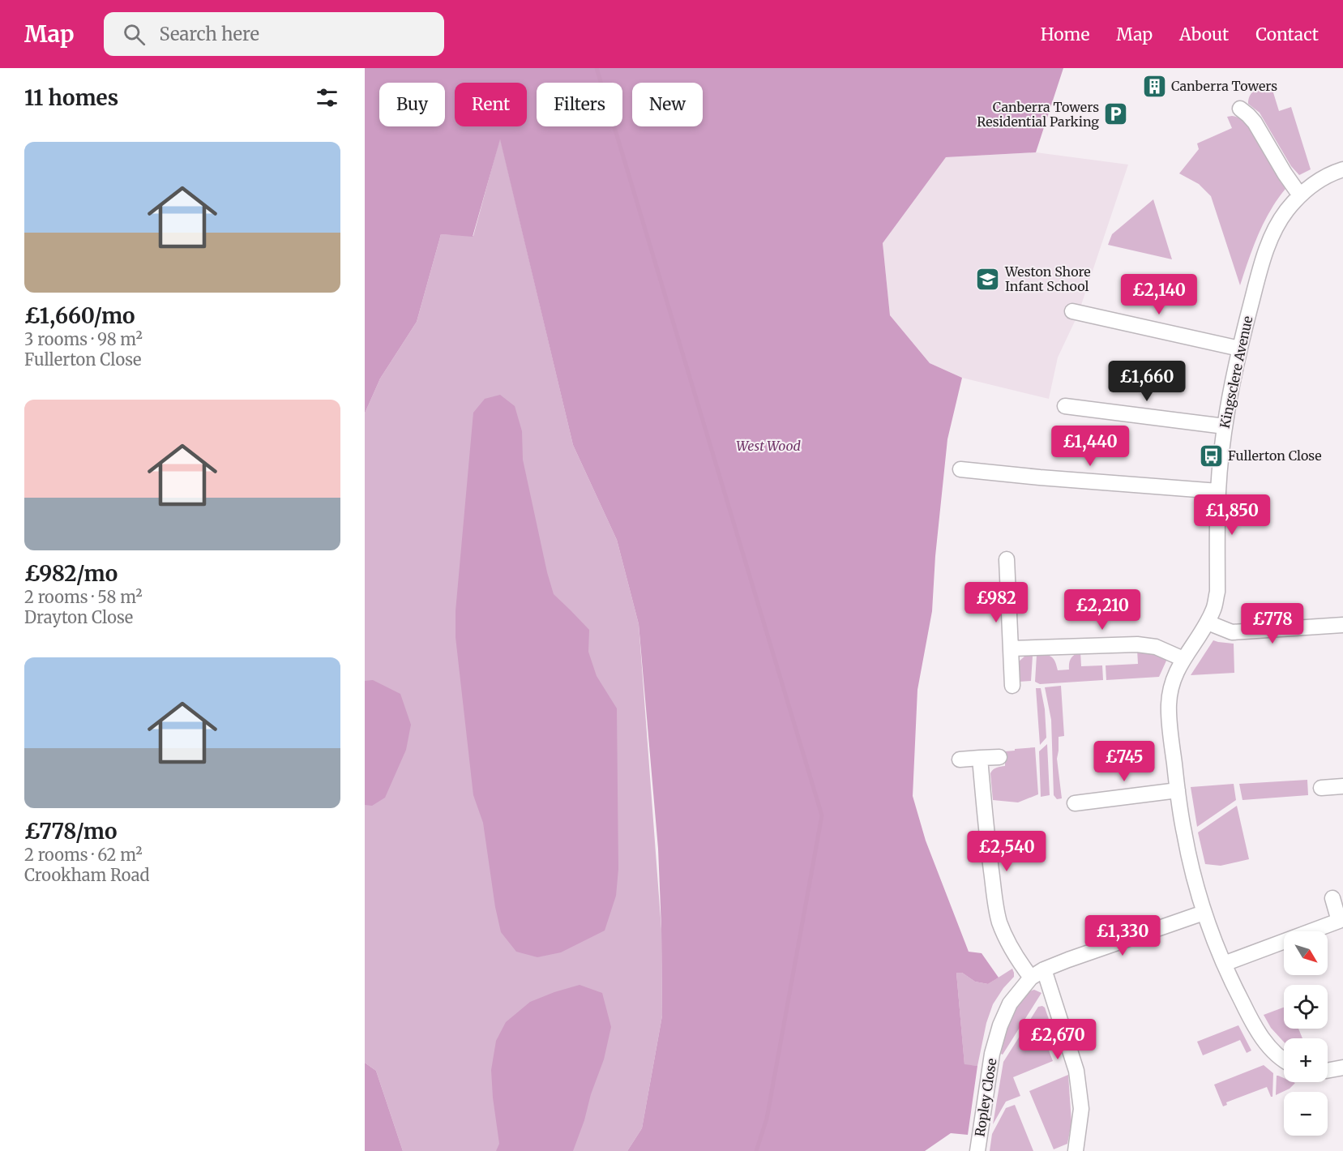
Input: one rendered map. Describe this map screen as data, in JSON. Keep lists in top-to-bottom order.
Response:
{
  "streets": {
    "street": ["Kingsclere Avenue", "Ropley Close"]
  },
  "crossings": [
    ["Kingsclere Avenue", "Ropley Close"]
  ],
  "parks": ["West Wood"],
  "places": {
    "building": ["Canberra Towers"],
    "parking": ["Canberra Towers Residential Parking"],
    "school or university": ["Weston Shore Infant School"],
    "bus stop": ["Fullerton Close"]
  },
  "north": "bottom right",
  "page": {
    "header": "Map",
    "search": "Search here",
    "nav": [
      "Home",
      "Map",
      "About",
      "Contact"
    ],
    "heading": "11 homes",
    "chip": [
      "Buy",
      "Rent",
      "Filters",
      "New"
    ],
    "list": [
      {
        "name": "£1,660/mo",
        "note": "3 rooms · 98 m² · Fullerton Close"
      },
      {
        "name": "£982/mo",
        "note": "2 rooms · 58 m² · Drayton Close"
      },
      {
        "name": "£778/mo",
        "note": "2 rooms · 62 m² · Crookham Road"
      }
    ],
    "price": [
      "£2,140",
      "£1,660",
      "£1,440",
      "£1,850",
      "£982",
      "£2,210",
      "£778",
      "£745",
      "£2,540",
      "£1,330",
      "£2,670"
    ],
    "map_buttons": ["+", "−"]
  }
}
